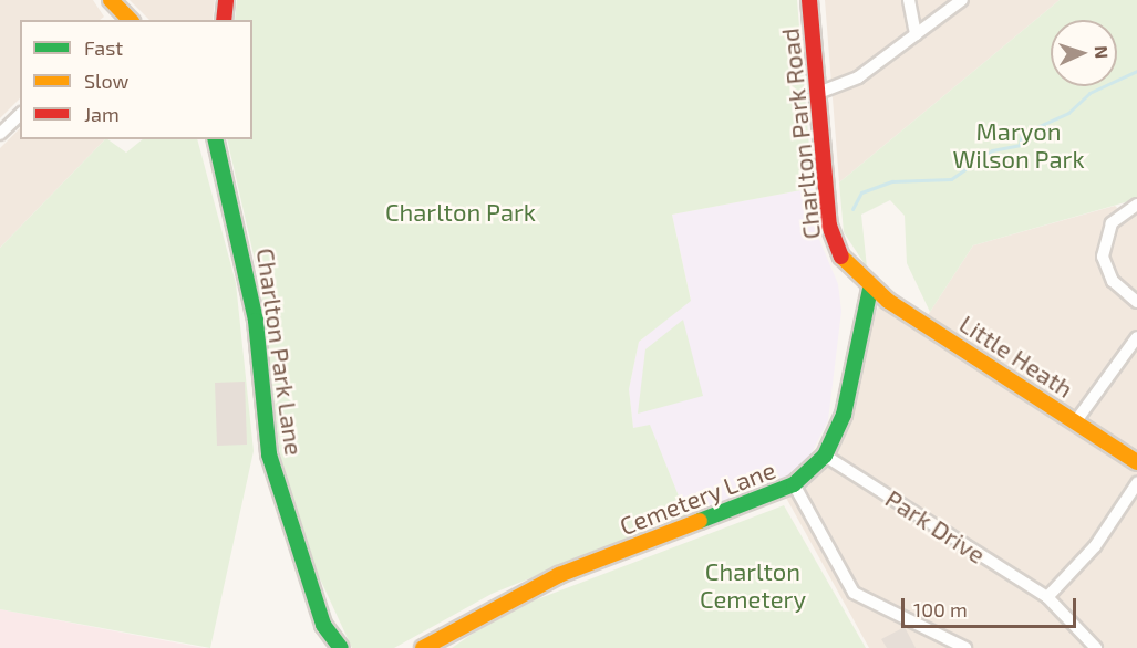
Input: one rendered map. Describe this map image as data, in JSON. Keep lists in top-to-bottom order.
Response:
{
  "streets": {
    "street": [
      "Charlton Park Road",
      "Charlton Park Lane",
      "Little Heath",
      "Cemetery Lane",
      "Park Drive"
    ]
  },
  "crossings": [
    ["Charlton Park Road", "Little Heath"],
    ["Charlton Park Road", "Cemetery Lane"],
    ["Little Heath", "Cemetery Lane"],
    ["Cemetery Lane", "Park Drive"]
  ],
  "parks": ["Maryon Wilson Park", "Charlton Park", "Charlton Cemetery"],
  "legend": ["Fast", "Slow", "Jam"],
  "scale_bar": "100 m",
  "north": "right"
}
